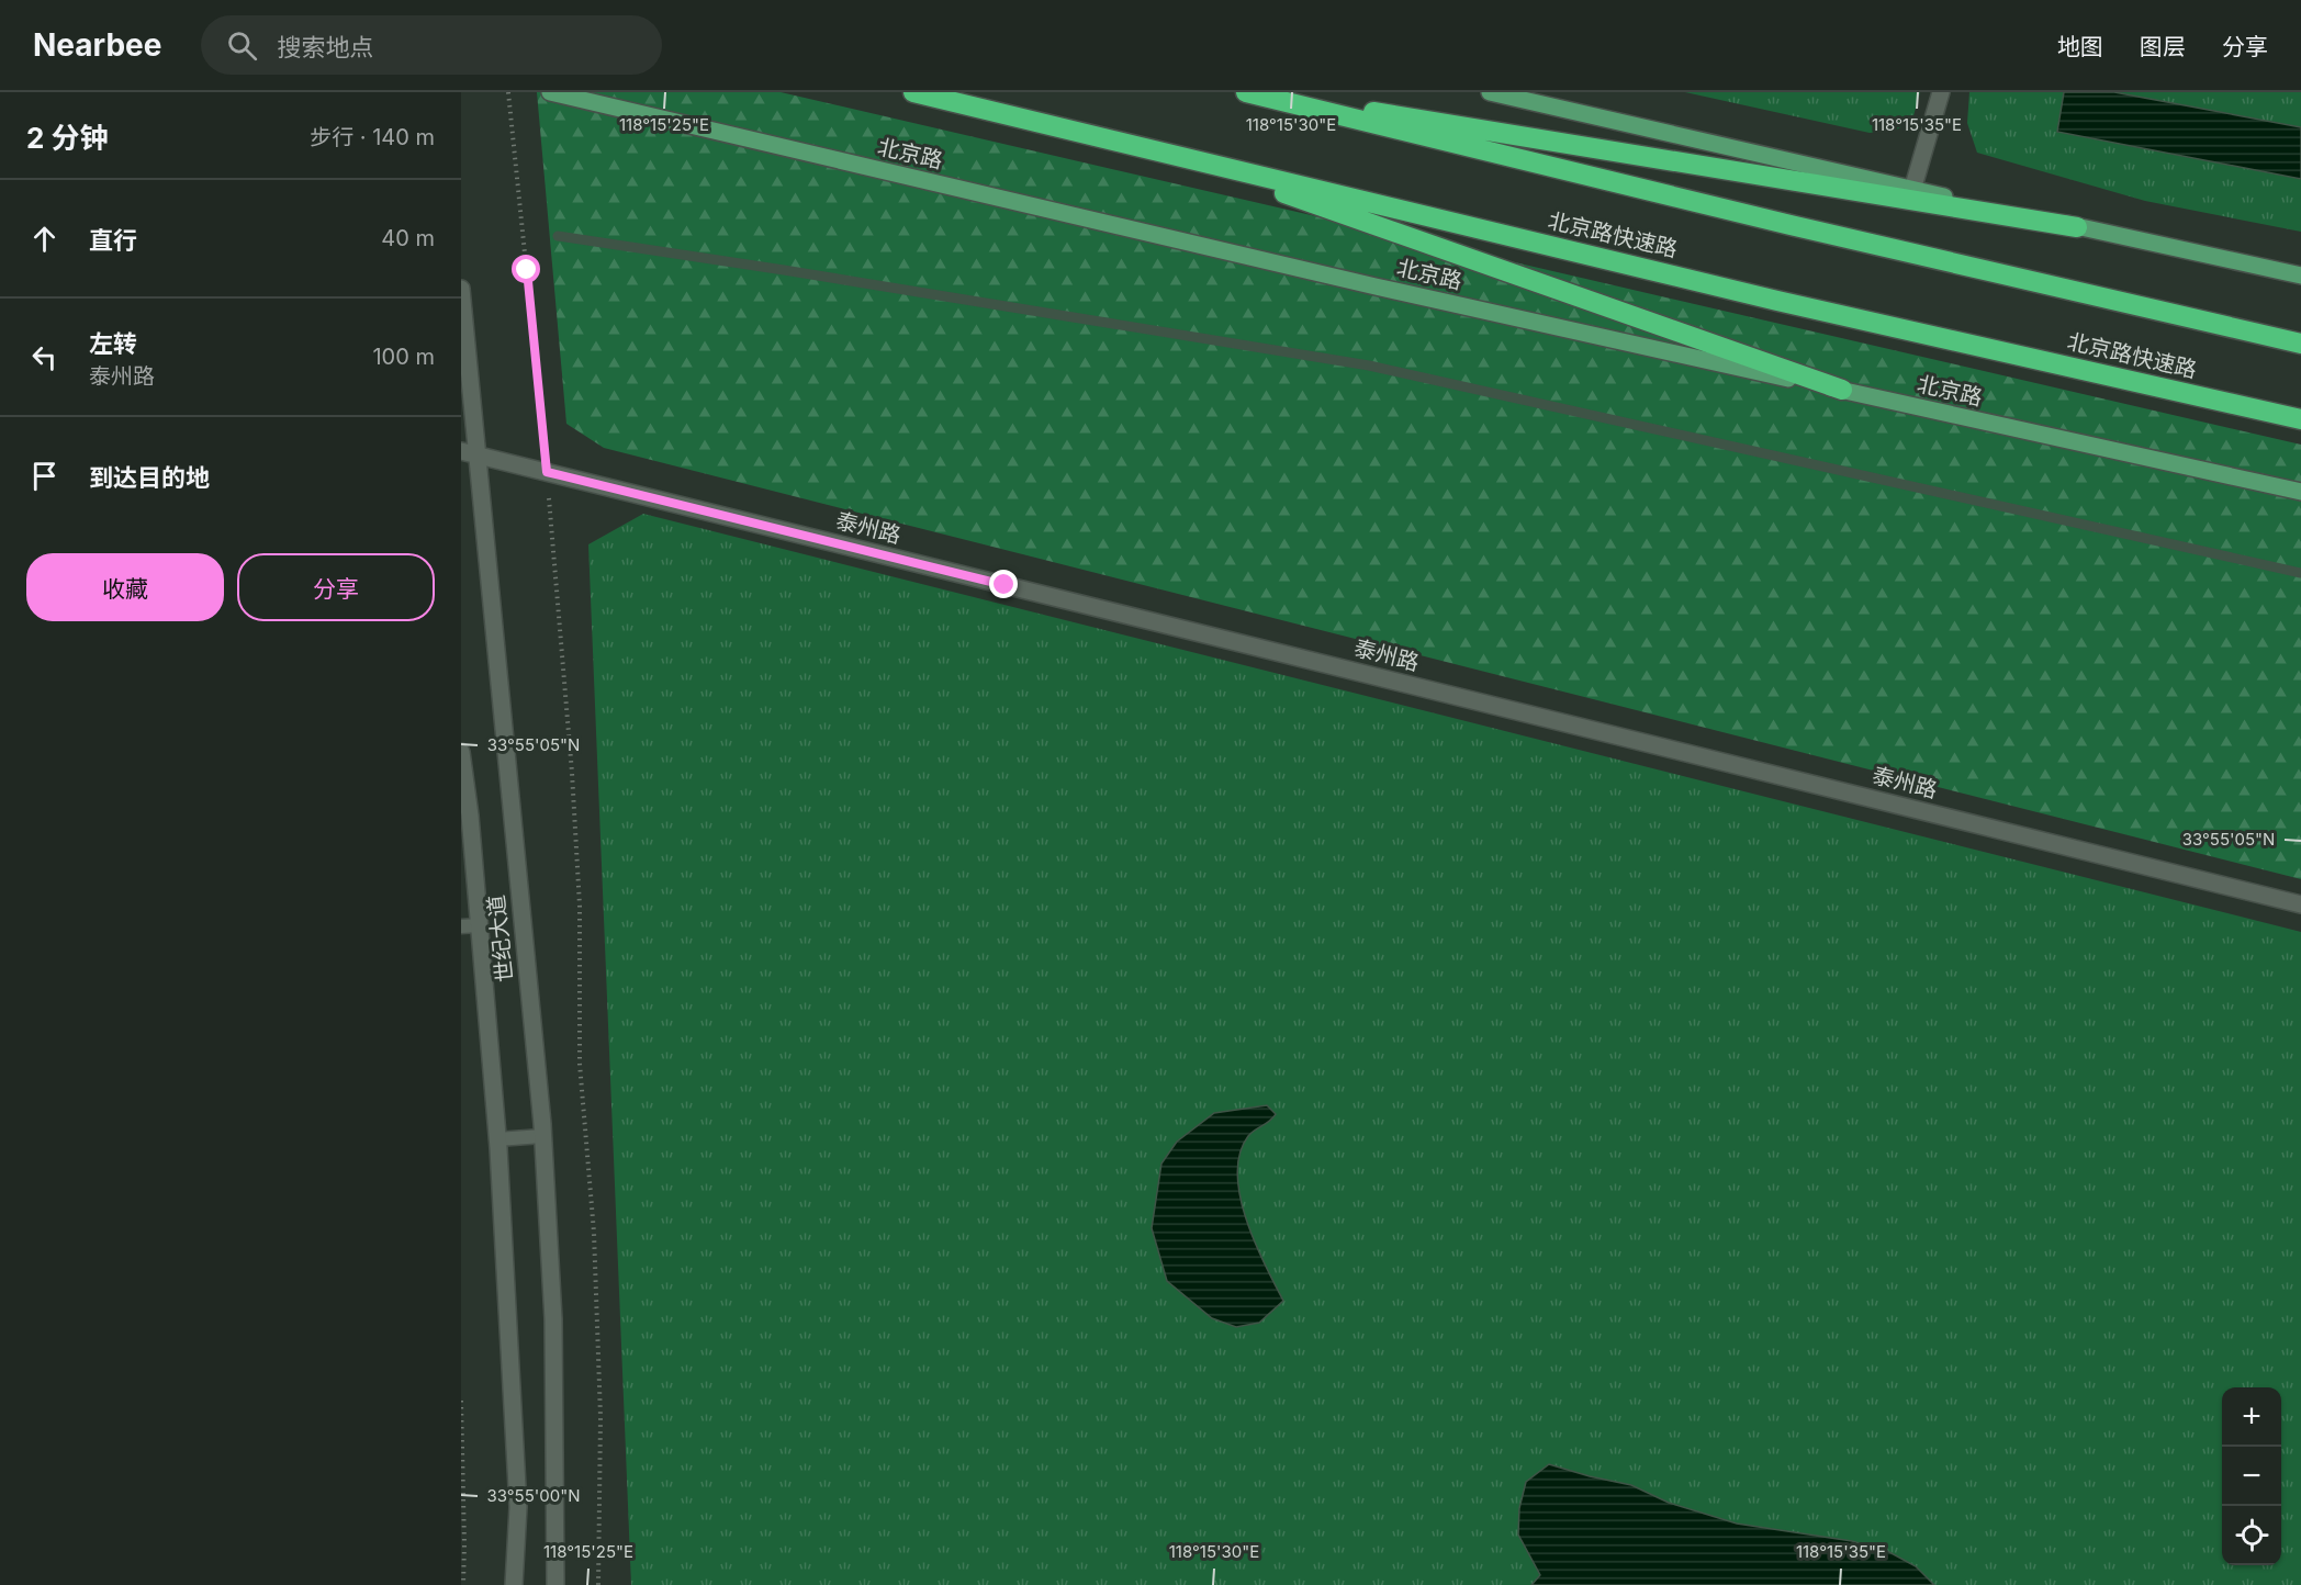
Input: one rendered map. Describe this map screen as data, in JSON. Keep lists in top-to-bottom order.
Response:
{
  "streets": {
    "highway": ["北京路快速路"],
    "main road": ["北京路"],
    "street": ["泰州路", "世纪大道"]
  },
  "crossings": [
    ["泰州路", "世纪大道"]
  ],
  "page": {
    "header": "Nearbee",
    "search": "搜索地点",
    "nav": ["地图", "图层", "分享"],
    "heading": ["2 分钟", "步行 · 140 m"],
    "list": [
      ["直行", "40 m"],
      ["左转", "泰州路", "100 m"],
      "到达目的地"
    ],
    "buttons": ["收藏", "分享"],
    "map_buttons": ["+", "−"]
  },
  "coordinates": [
    "118°15'25\"E",
    "118°15'30\"E",
    "118°15'35\"E",
    "33°55'05\"N",
    "33°55'00\"N"
  ]
}
